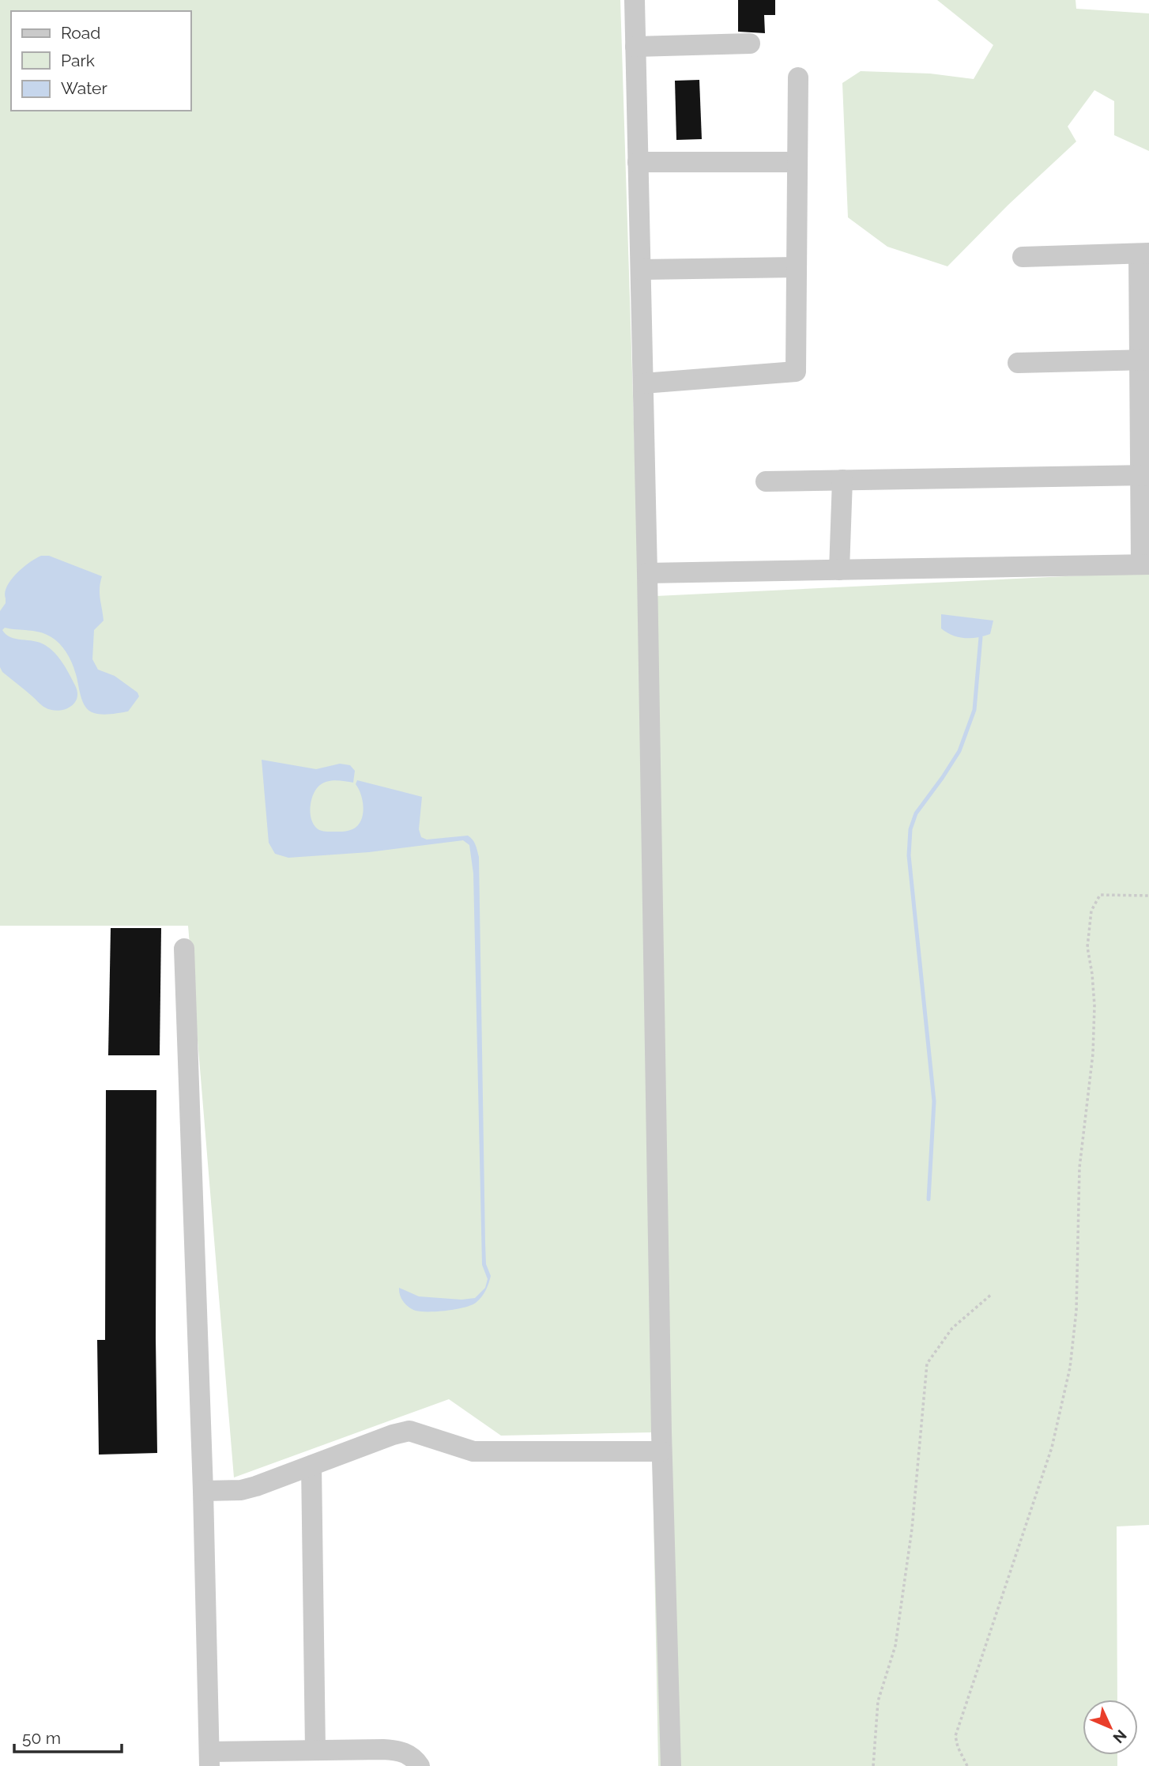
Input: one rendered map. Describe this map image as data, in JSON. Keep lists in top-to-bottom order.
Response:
{
  "legend": ["Road", "Park", "Water"],
  "scale_bar": "50 m",
  "north": "bottom right"
}
